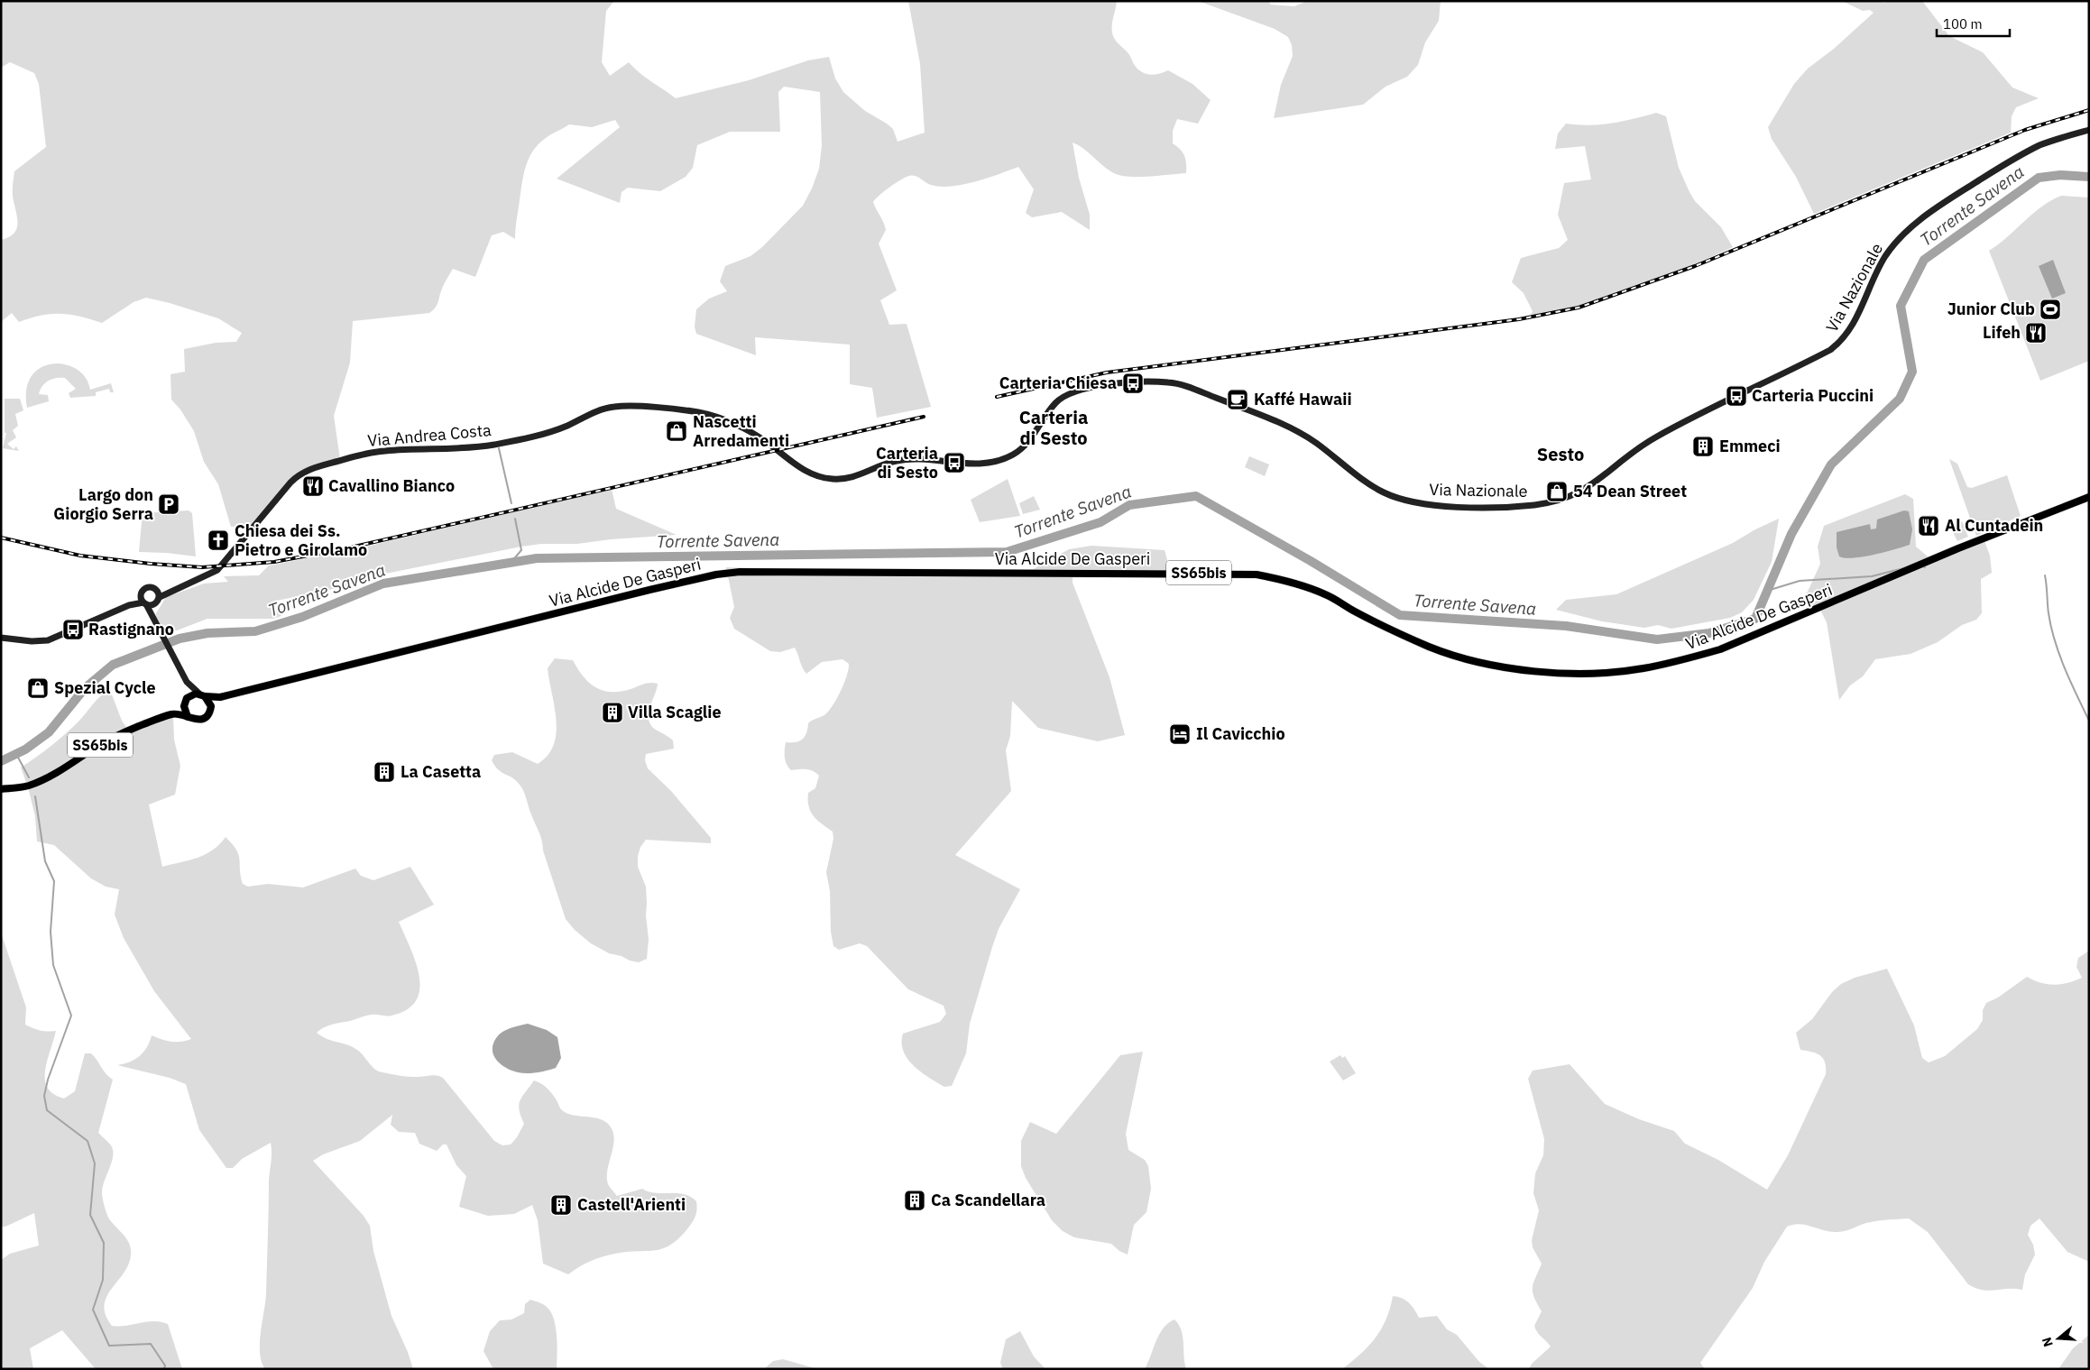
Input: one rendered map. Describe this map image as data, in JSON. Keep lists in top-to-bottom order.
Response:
{
  "streets": {
    "main road": [
      "Via Nazionale",
      "Via Andrea Costa",
      "Via Alcide De Gasperi",
      "SS65bis"
    ]
  },
  "crossings": [
    ["Via Nazionale", "Via Andrea Costa"],
    ["Via Alcide De Gasperi", "SS65bis"]
  ],
  "districts": ["Carteria di Sesto", "Sesto"],
  "water": ["Torrente Savena"],
  "places": {
    "sports": ["Junior Club"],
    "restaurant": ["Lifeh", "Cavallino Bianco", "Al Cuntadein"],
    "bus stop": [
      "Carteria Chiesa",
      "Carteria Puccini",
      "Carteria di Sesto",
      "Rastignano"
    ],
    "cafe": ["Kaffé Hawaii"],
    "shop": ["Nascetti Arredamenti", "54 Dean Street", "Spezial Cycle"],
    "building": [
      "Emmeci",
      "Villa Scaglie",
      "La Casetta",
      "Ca Scandellara",
      "Castell'Arienti"
    ],
    "parking": ["Largo don Giorgio Serra"],
    "church": ["Chiesa dei Ss. Pietro e Girolamo"],
    "hotel": ["Il Cavicchio"]
  },
  "scale_bar": "100 m",
  "north": "left"
}
